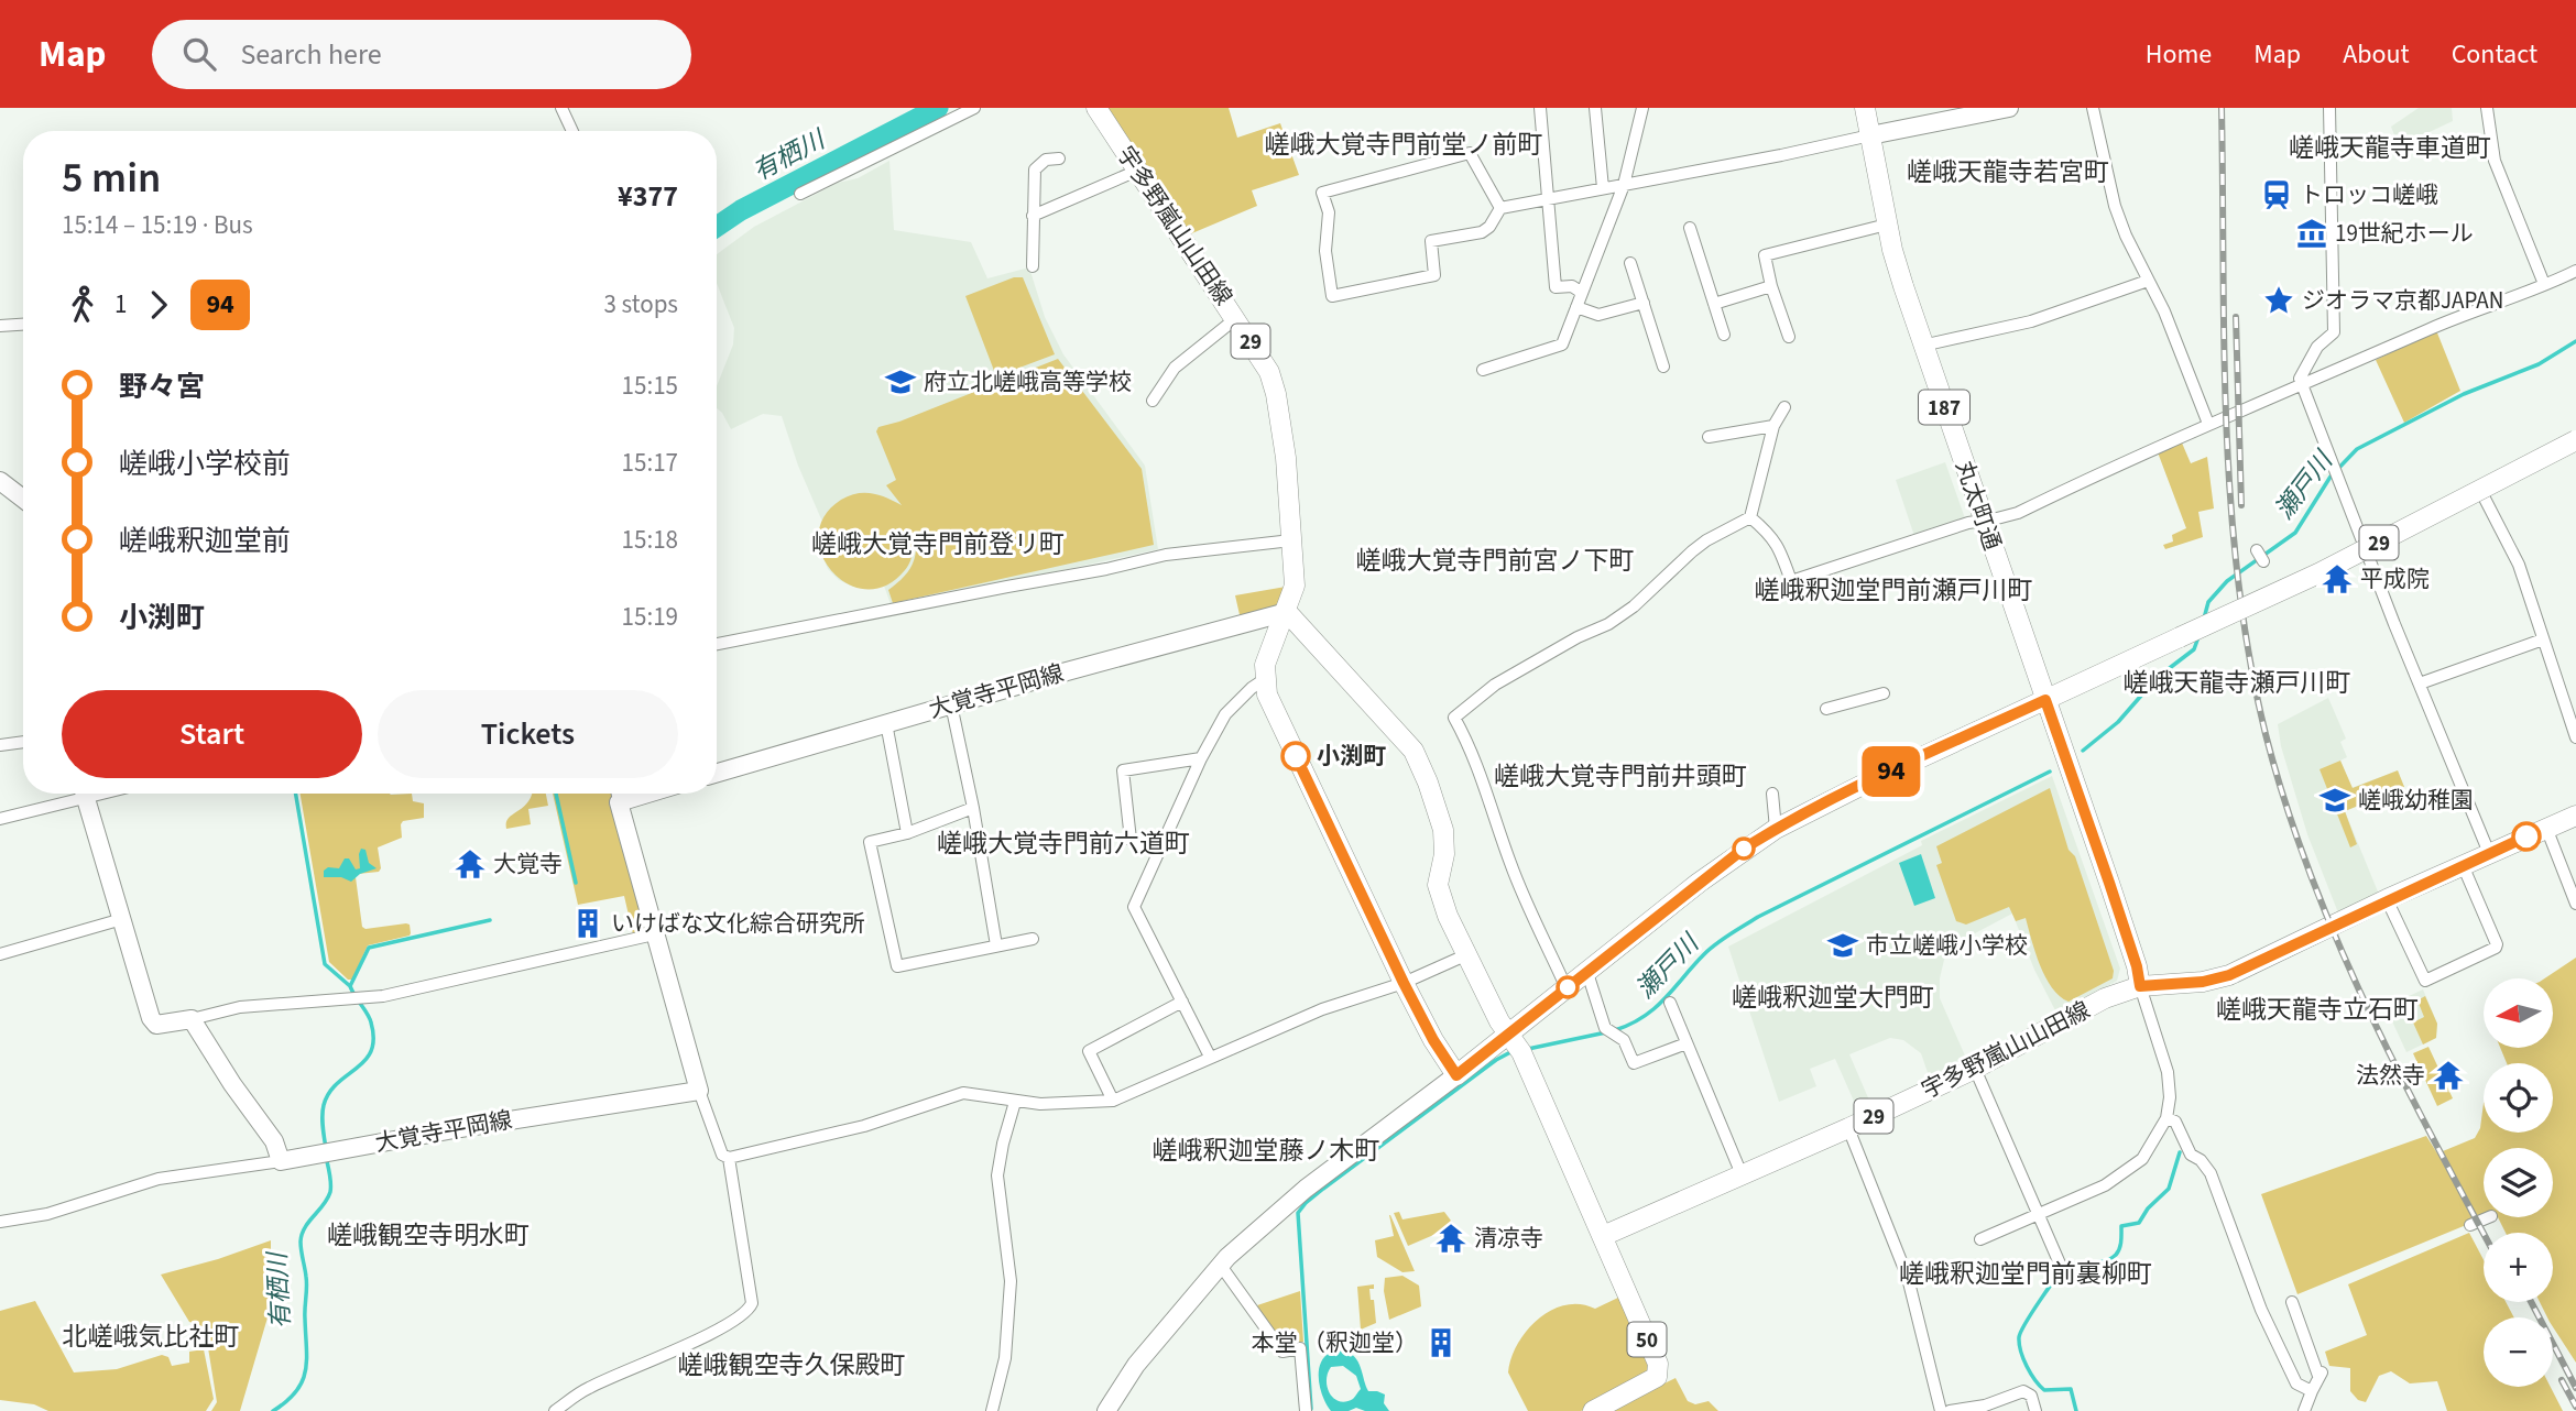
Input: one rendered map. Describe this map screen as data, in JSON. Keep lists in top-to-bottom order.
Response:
{
  "streets": {
    "main road": [
      "宇多野嵐山山田線",
      "29",
      "187",
      "丸太町通",
      "大覚寺平岡線",
      "50"
    ]
  },
  "crossings": [
    ["宇多野嵐山山田線", "29"],
    ["宇多野嵐山山田線", "丸太町通"],
    ["宇多野嵐山山田線", "大覚寺平岡線"],
    ["宇多野嵐山山田線", "50"],
    ["29", "丸太町通"]
  ],
  "districts": [
    "嵯峨大覚寺門前堂ノ前町",
    "嵯峨天龍寺車道町",
    "嵯峨天龍寺若宮町",
    "嵯峨大覚寺門前登リ町",
    "嵯峨大覚寺門前宮ノ下町",
    "嵯峨釈迦堂門前瀬戸川町",
    "嵯峨天龍寺瀬戸川町",
    "嵯峨大覚寺門前井頭町",
    "嵯峨大覚寺門前六道町",
    "嵯峨釈迦堂大門町",
    "嵯峨天龍寺立石町",
    "嵯峨釈迦堂藤ノ木町",
    "嵯峨観空寺明水町",
    "嵯峨釈迦堂門前裏柳町",
    "北嵯峨気比社町",
    "嵯峨観空寺久保殿町"
  ],
  "water": ["有栖川", "瀬戸川"],
  "places": {
    "station": ["トロッコ嵯峨"],
    "museum": ["19世紀ホール"],
    "place": ["ジオラマ京都JAPAN"],
    "school or university": ["府立北嵯峨高等学校", "嵯峨幼稚園", "市立嵯峨小学校"],
    "temple": [
      "平成院",
      "大覚寺",
      "法然寺",
      "清凉寺"
    ],
    "other": ["小渕町"],
    "building": ["いけばな文化綜合研究所", "本堂 （釈迦堂）"]
  },
  "lines": ["bus line 94"],
  "north": "left",
  "page": {
    "header": "Map",
    "search": "Search here",
    "nav": [
      "Home",
      "Map",
      "About",
      "Contact"
    ],
    "on_map": "94",
    "heading": ["5 min", "15:14 – 15:19 · Bus", "¥377"],
    "legs": ["1", "94", "3 stops"],
    "list": [
      {
        "name": "野々宮",
        "value": "15:15"
      },
      {
        "name": "嵯峨小学校前",
        "value": "15:17"
      },
      {
        "name": "嵯峨釈迦堂前",
        "value": "15:18"
      },
      {
        "name": "小渕町",
        "value": "15:19"
      }
    ],
    "buttons": ["Start", "Tickets"],
    "map_buttons": ["+", "−"]
  }
}
